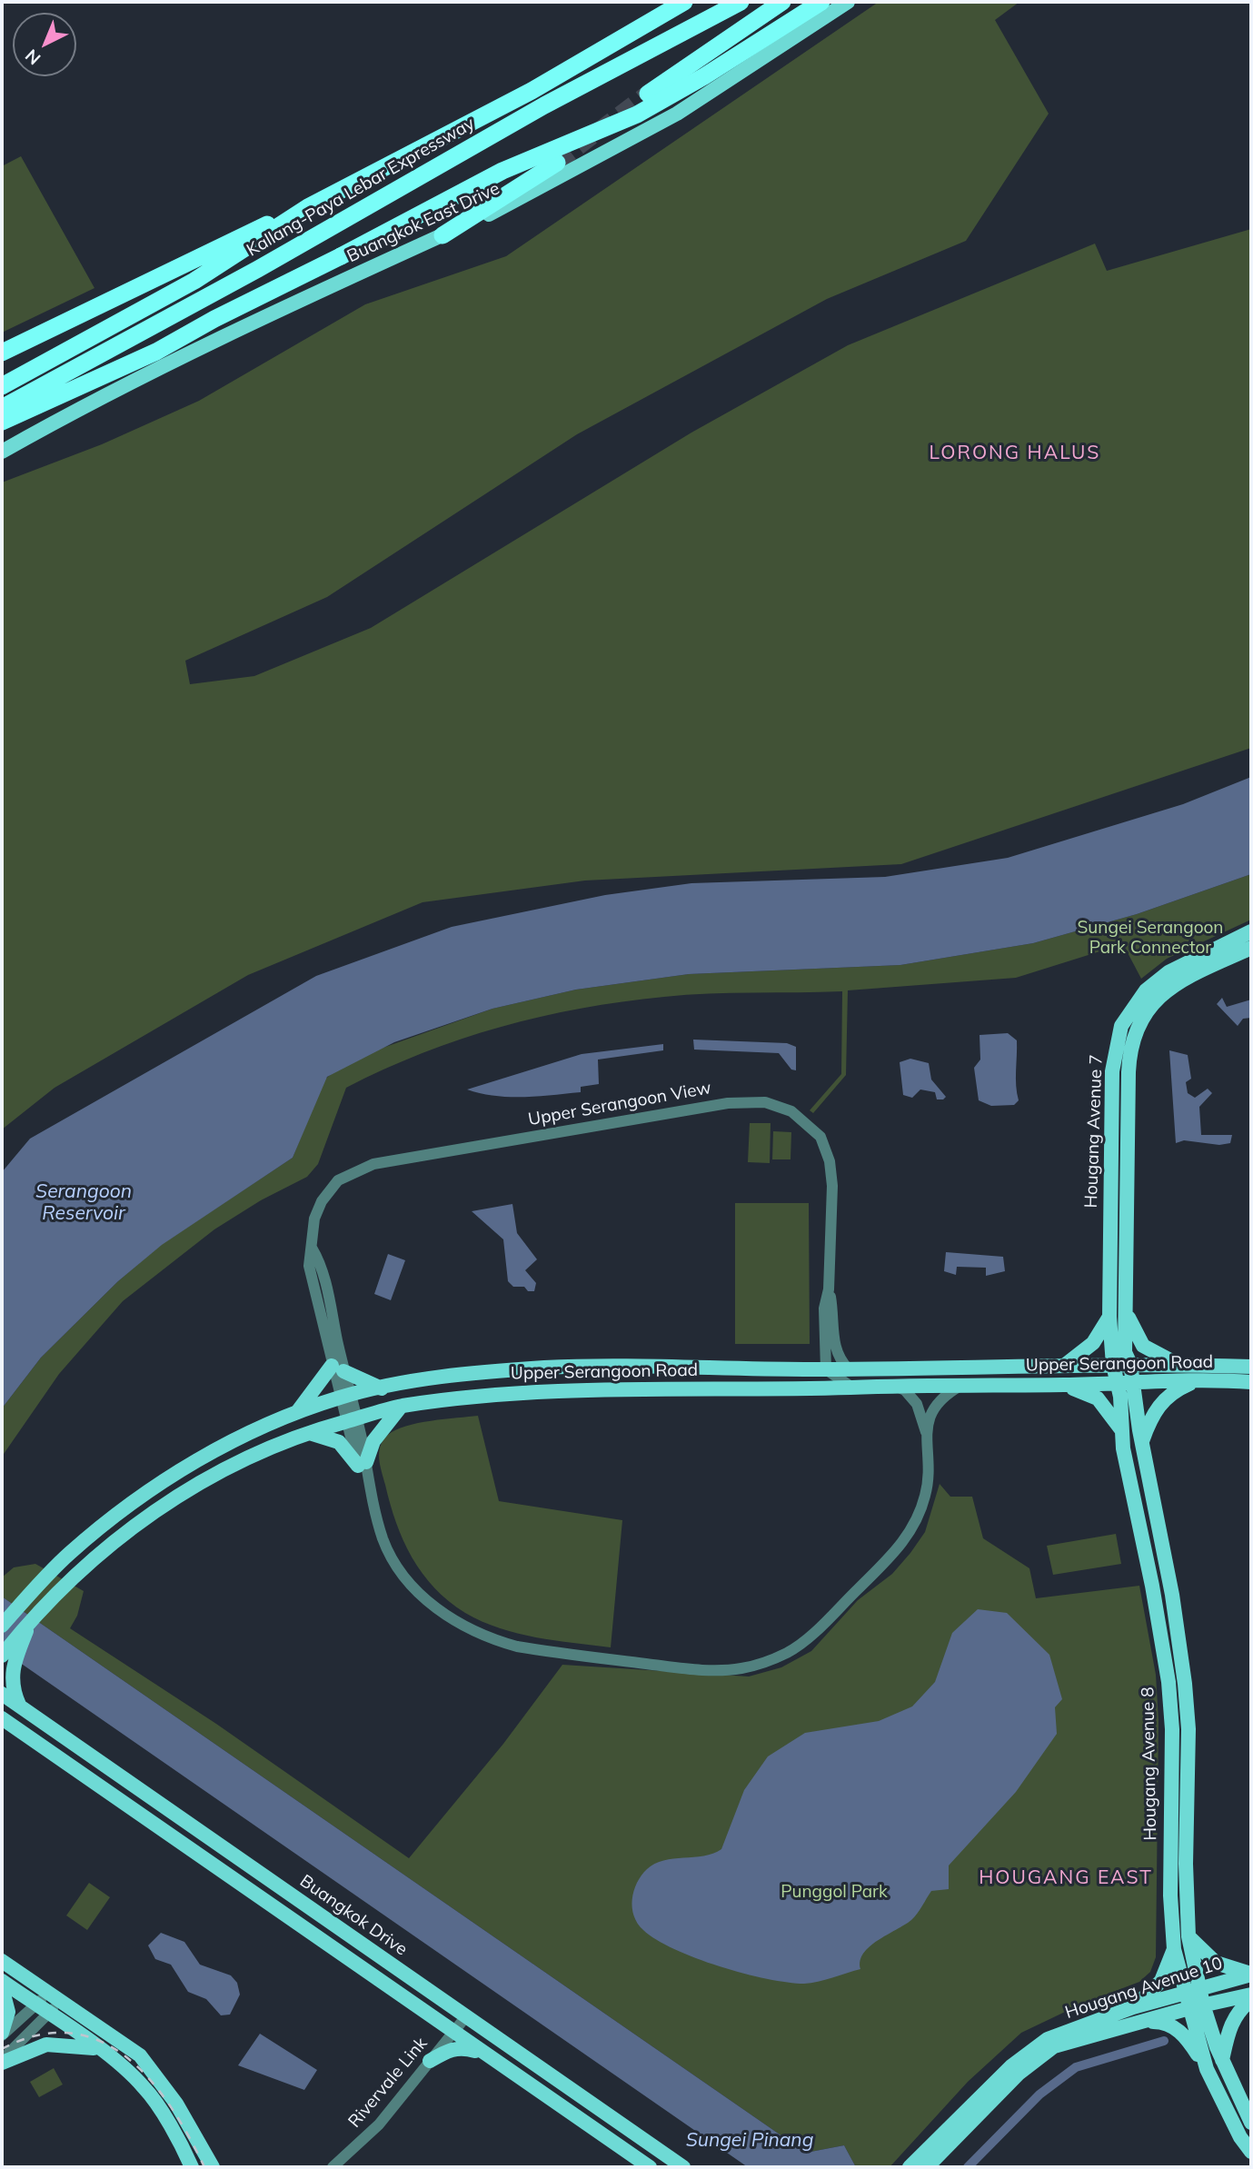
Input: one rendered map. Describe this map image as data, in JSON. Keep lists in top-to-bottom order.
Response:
{
  "streets": {
    "highway": ["Kallang-Paya Lebar Expressway"],
    "main road": [
      "Buangkok East Drive",
      "Hougang Avenue 7",
      "Upper Serangoon Road",
      "Hougang Avenue 8",
      "Buangkok Drive",
      "Hougang Avenue 10"
    ],
    "street": ["Upper Serangoon View", "Rivervale Link"]
  },
  "crossings": [
    ["Upper Serangoon View", "Upper Serangoon Road"],
    ["Hougang Avenue 7", "Upper Serangoon Road"],
    ["Hougang Avenue 7", "Hougang Avenue 8"],
    ["Upper Serangoon Road", "Hougang Avenue 8"],
    ["Hougang Avenue 8", "Hougang Avenue 10"],
    ["Buangkok Drive", "Rivervale Link"]
  ],
  "districts": ["LORONG HALUS", "HOUGANG EAST"],
  "water": ["Serangoon Reservoir", "Sungei Pinang"],
  "parks": ["Sungei Serangoon Park Connector", "Punggol Park"],
  "north": "bottom left"
}
